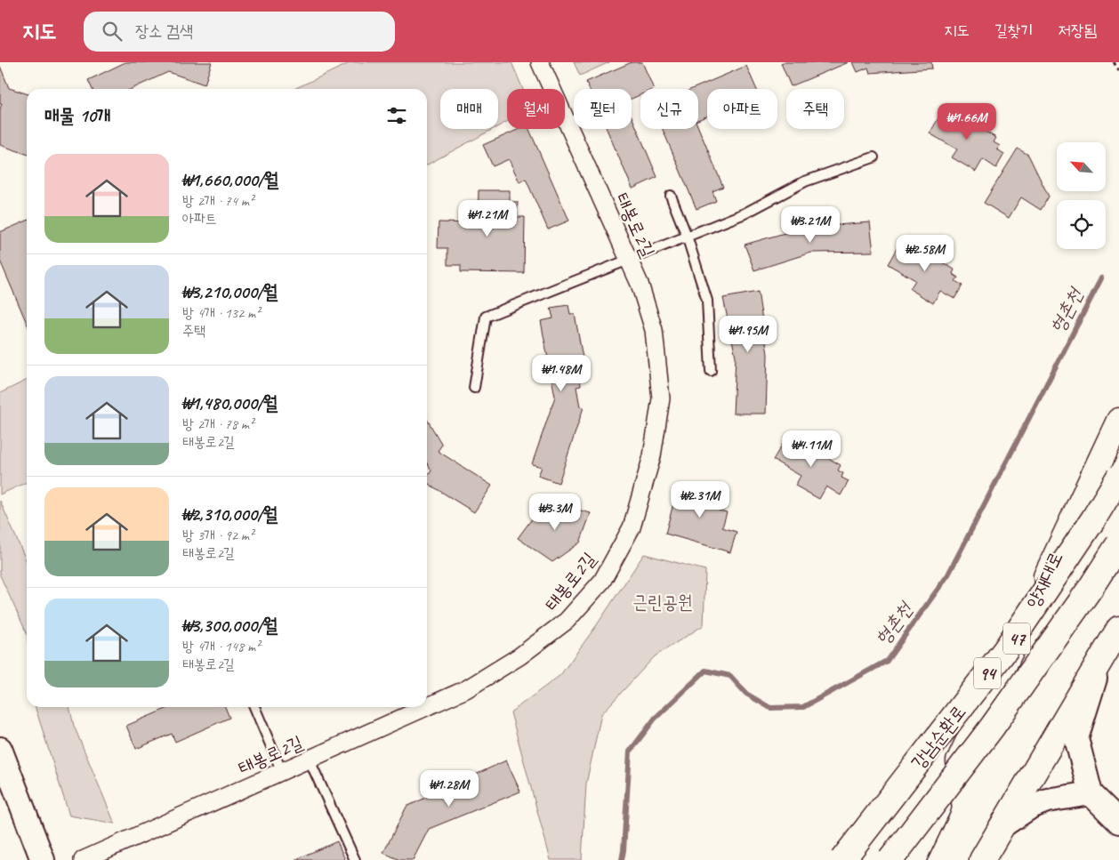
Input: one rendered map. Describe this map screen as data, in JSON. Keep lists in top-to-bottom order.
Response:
{
  "streets": {
    "main road": [
      "양재대로",
      "47",
      "94",
      "강남순환로"
    ],
    "street": ["태봉로2길"]
  },
  "water": ["형촌천"],
  "parks": ["근린공원"],
  "north": "top left",
  "page": {
    "header": "지도",
    "search": "장소 검색",
    "nav": ["지도", "길찾기", "저장됨"],
    "chip": [
      "매매",
      "월세",
      "필터",
      "신규",
      "아파트",
      "주택"
    ],
    "heading": "매물 10개",
    "price": [
      "₩1.66M",
      "₩1.21M",
      "₩3.21M",
      "₩2.58M",
      "₩1.95M",
      "₩1.48M",
      "₩4.11M",
      "₩2.31M",
      "₩3.3M",
      "₩1.28M"
    ],
    "list": [
      {
        "name": "₩1,660,000/월",
        "note": "방 2개 · 74 m² · 아파트"
      },
      {
        "name": "₩3,210,000/월",
        "note": "방 4개 · 132 m² · 주택"
      },
      {
        "name": "₩1,480,000/월",
        "note": "방 2개 · 78 m² · 태봉로2길"
      },
      {
        "name": "₩2,310,000/월",
        "note": "방 3개 · 92 m² · 태봉로2길"
      },
      {
        "name": "₩3,300,000/월",
        "note": "방 4개 · 148 m² · 태봉로2길"
      }
    ]
  }
}
